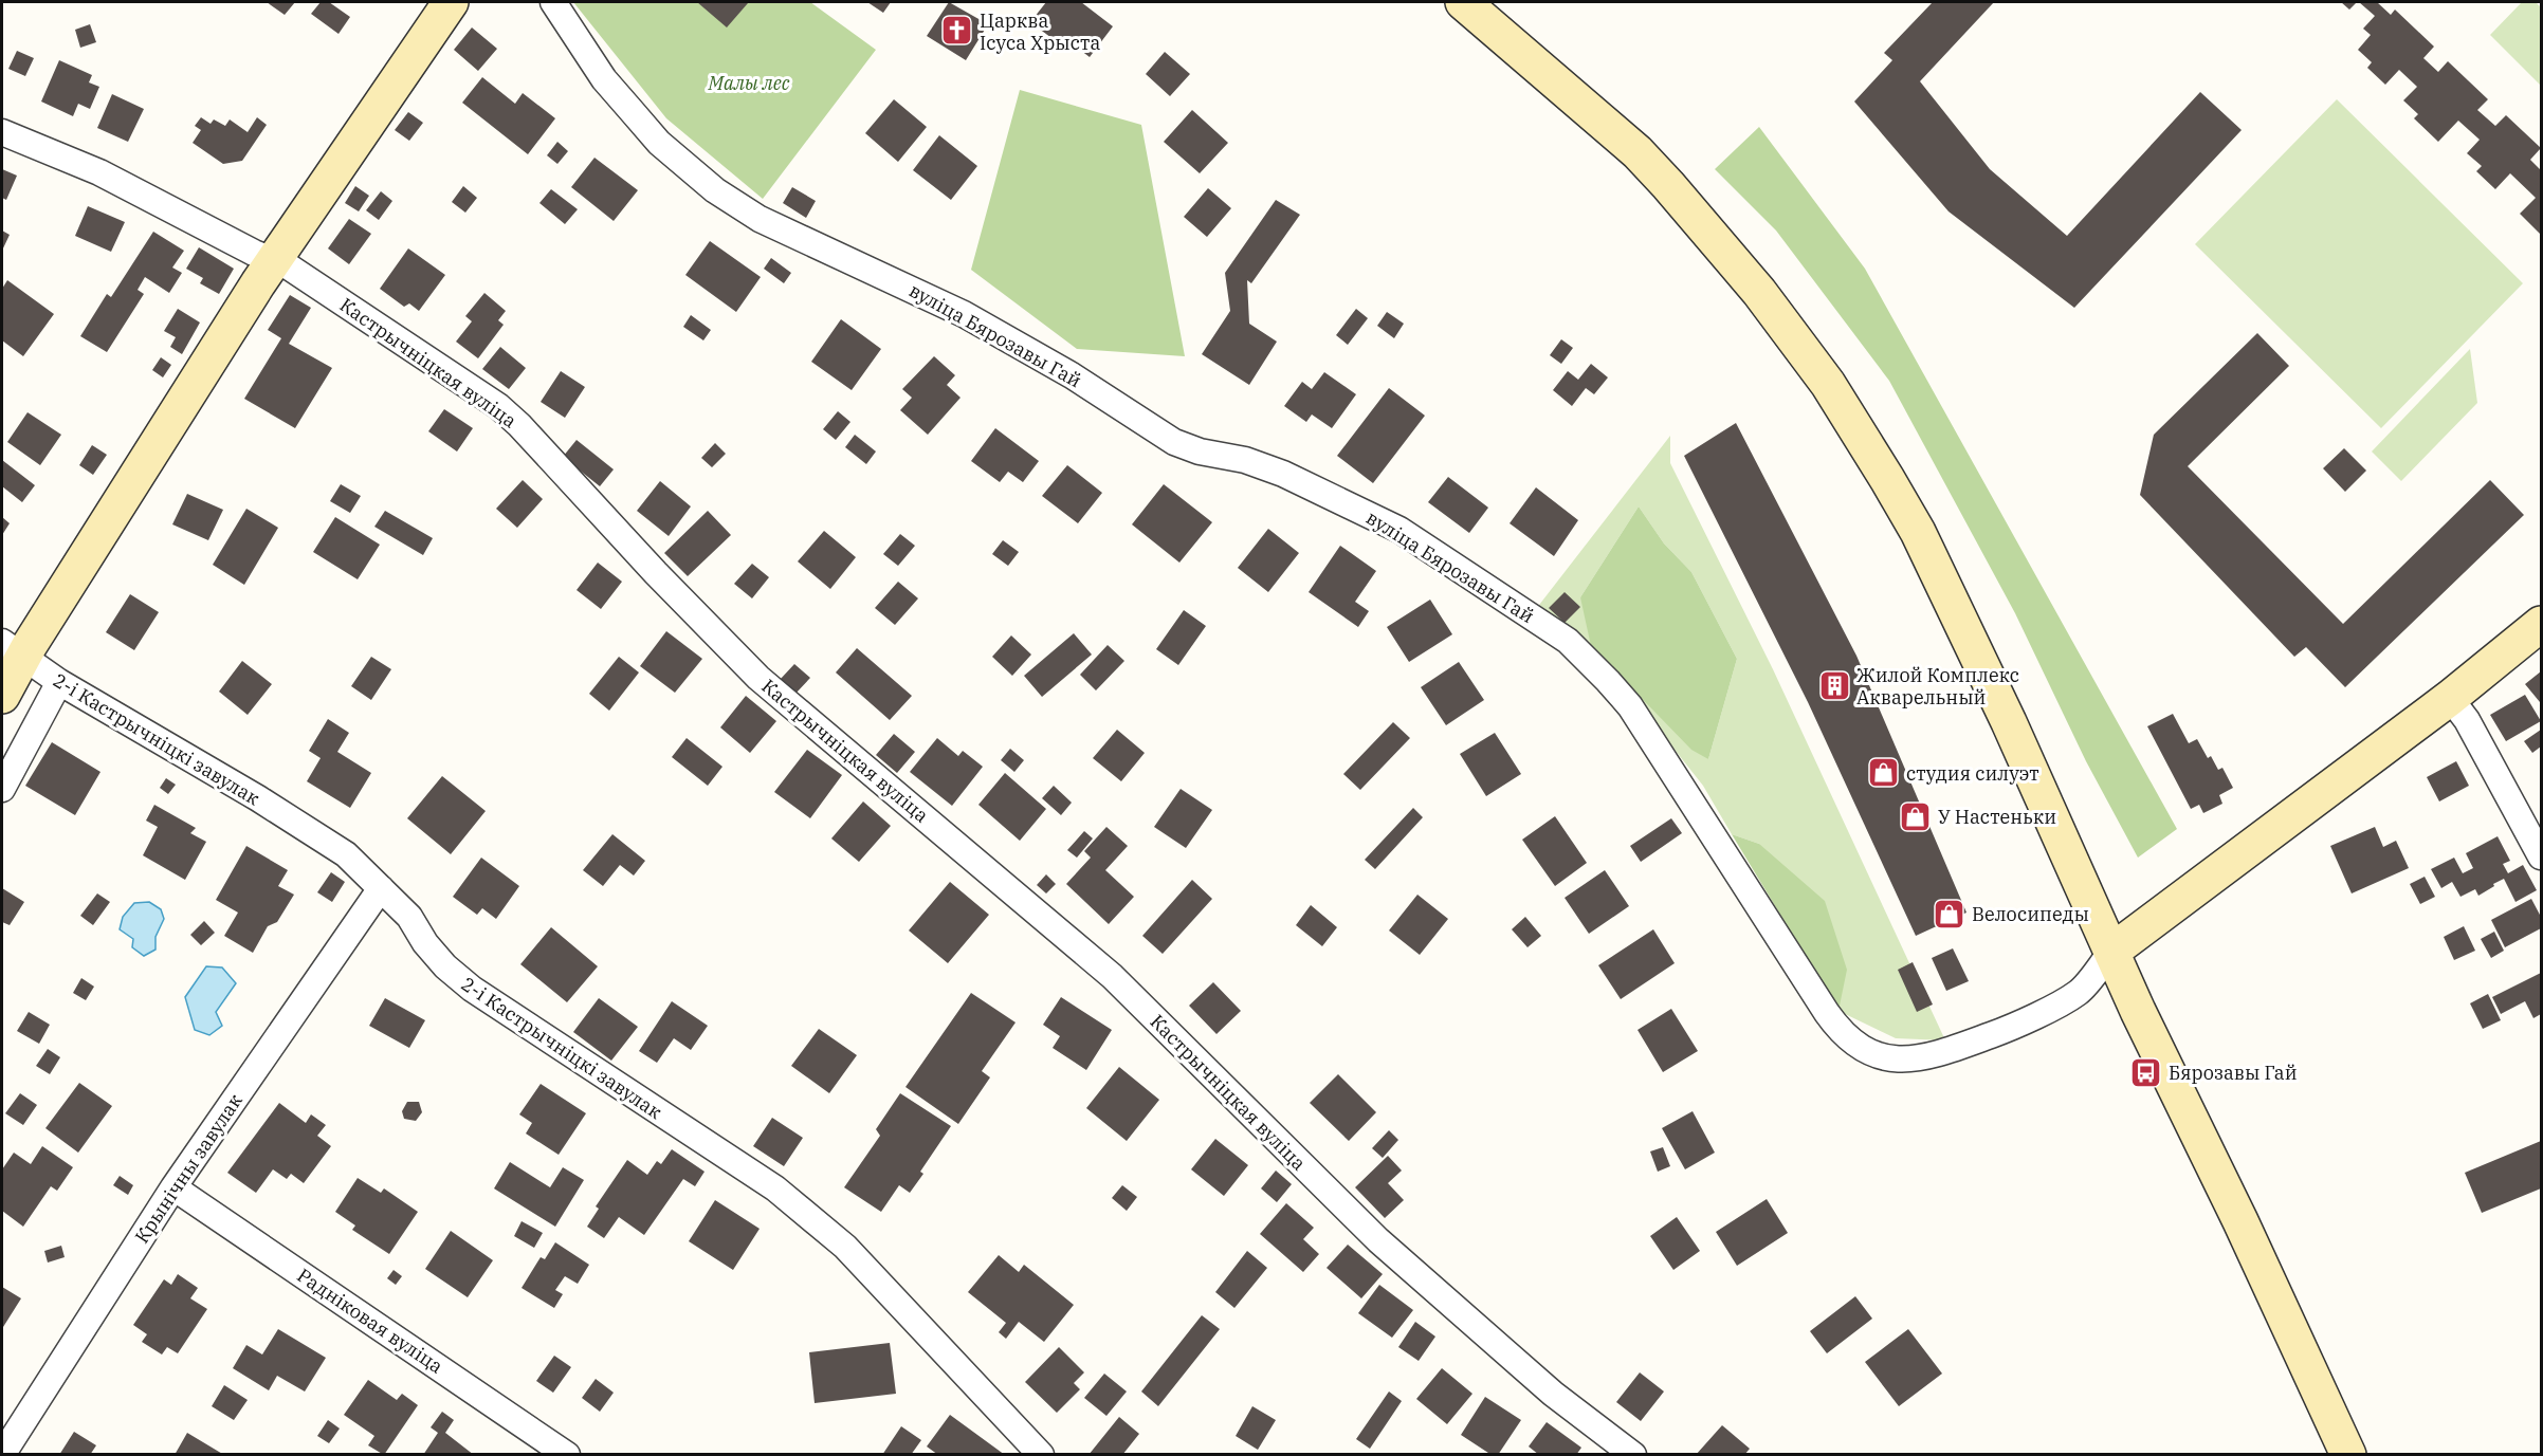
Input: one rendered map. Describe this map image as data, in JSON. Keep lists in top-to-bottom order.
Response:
{
  "streets": {
    "street": [
      "вуліца Бярозавы Гай",
      "Кастрычніцкая вуліца",
      "2-і Кастрычніцкі завулак",
      "Крынічны завулак",
      "Радніковая вуліца"
    ]
  },
  "crossings": [
    ["2-і Кастрычніцкі завулак", "Крынічны завулак"],
    ["Крынічны завулак", "Радніковая вуліца"]
  ],
  "parks": ["Малы лес"],
  "places": {
    "church": ["Царква Ісуса Хрыста"],
    "building": ["Жилой Комплекс Акварельный"],
    "shop": ["студия силуэт", "У Настеньки", "Велосипеды"],
    "bus stop": ["Бярозавы Гай"]
  }
}
